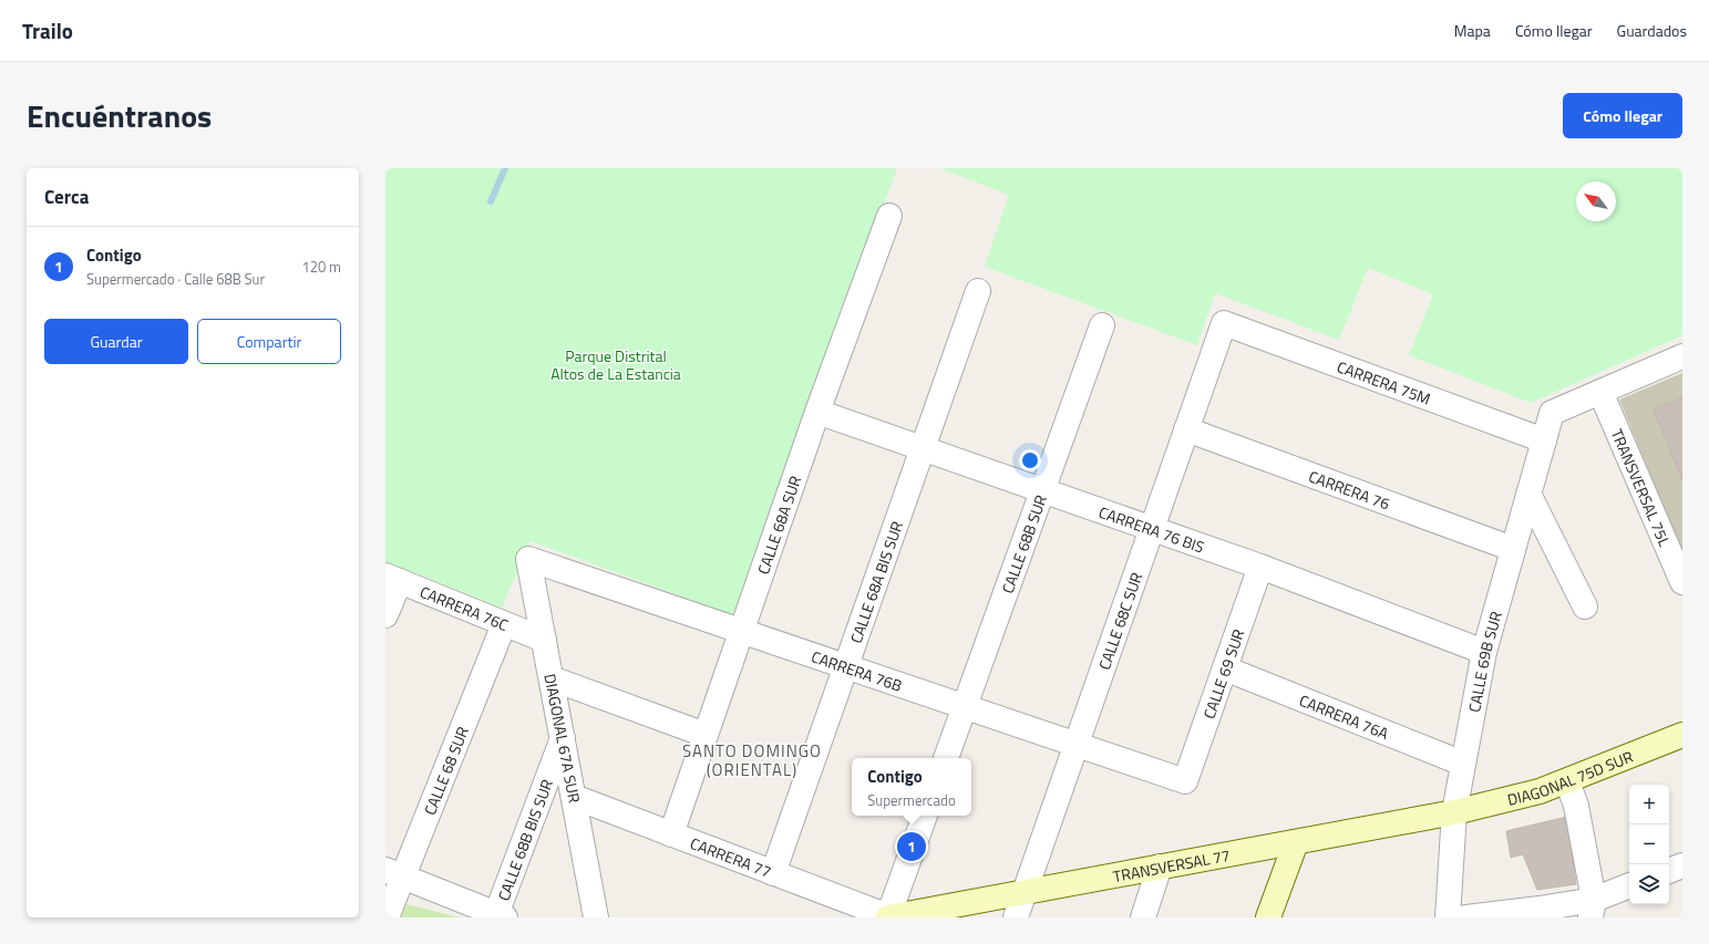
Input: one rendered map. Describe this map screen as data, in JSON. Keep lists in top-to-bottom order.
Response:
{
  "streets": {
    "street": [
      "CARRERA 75M",
      "TRANSVERSAL 75L",
      "CARRERA 76",
      "CALLE 68A SUR",
      "CARRERA 76 BIS",
      "CALLE 68B SUR",
      "CALLE 68A BIS SUR",
      "CARRERA 76C",
      "CALLE 68C SUR",
      "CALLE 69B SUR",
      "CARRERA 76B",
      "CALLE 69 SUR",
      "CARRERA 76A",
      "DIAGONAL 67A SUR",
      "CALLE 68 SUR",
      "DIAGONAL 75D SUR",
      "CALLE 68B BIS SUR",
      "CARRERA 77",
      "TRANSVERSAL 77"
    ]
  },
  "crossings": [
    ["CARRERA 75M", "CALLE 68C SUR"],
    ["CARRERA 75M", "CALLE 69B SUR"],
    ["TRANSVERSAL 75L", "CALLE 69B SUR"],
    ["CARRERA 76", "CALLE 68C SUR"],
    ["CARRERA 76", "CALLE 69B SUR"],
    ["CALLE 68A SUR", "CARRERA 76 BIS"],
    ["CALLE 68A SUR", "CARRERA 76B"],
    ["CALLE 68A SUR", "CARRERA 77"],
    ["CARRERA 76 BIS", "CALLE 68B SUR"],
    ["CARRERA 76 BIS", "CALLE 68A BIS SUR"],
    ["CARRERA 76 BIS", "CALLE 68C SUR"],
    ["CARRERA 76 BIS", "CALLE 69B SUR"],
    ["CARRERA 76 BIS", "CALLE 69 SUR"],
    ["CALLE 68B SUR", "CARRERA 76B"],
    ["CALLE 68A BIS SUR", "CARRERA 76B"],
    ["CALLE 68A BIS SUR", "CARRERA 77"],
    ["CARRERA 76C", "DIAGONAL 67A SUR"],
    ["CARRERA 76C", "CALLE 68 SUR"],
    ["CALLE 68C SUR", "CARRERA 76B"],
    ["CALLE 68C SUR", "TRANSVERSAL 77"],
    ["CALLE 69B SUR", "CARRERA 76A"],
    ["CALLE 69B SUR", "DIAGONAL 75D SUR"],
    ["CALLE 69B SUR", "TRANSVERSAL 77"],
    ["CARRERA 76B", "CALLE 69 SUR"],
    ["CARRERA 76B", "DIAGONAL 67A SUR"],
    ["CALLE 69 SUR", "CARRERA 76A"],
    ["DIAGONAL 67A SUR", "CALLE 68B BIS SUR"],
    ["DIAGONAL 67A SUR", "CARRERA 77"],
    ["DIAGONAL 75D SUR", "TRANSVERSAL 77"],
    ["CARRERA 77", "TRANSVERSAL 77"]
  ],
  "districts": ["SANTO DOMINGO (ORIENTAL)"],
  "parks": ["Parque Distrital Altos de La Estancia"],
  "north": "top left",
  "page": {
    "header": "Trailo",
    "nav": ["Mapa", "Cómo llegar", "Guardados"],
    "title": "Encuéntranos",
    "buttons": [
      "Cómo llegar",
      ["Guardar", "Compartir"]
    ],
    "heading": "Cerca",
    "list": [
      {
        "mark": "1",
        "name": "Contigo",
        "note": "Supermercado · Calle 68B Sur",
        "value": "120 m"
      }
    ],
    "popup": ["Contigo", "Supermercado"],
    "map_buttons": ["+", "−"],
    "pins": "1"
  }
}
